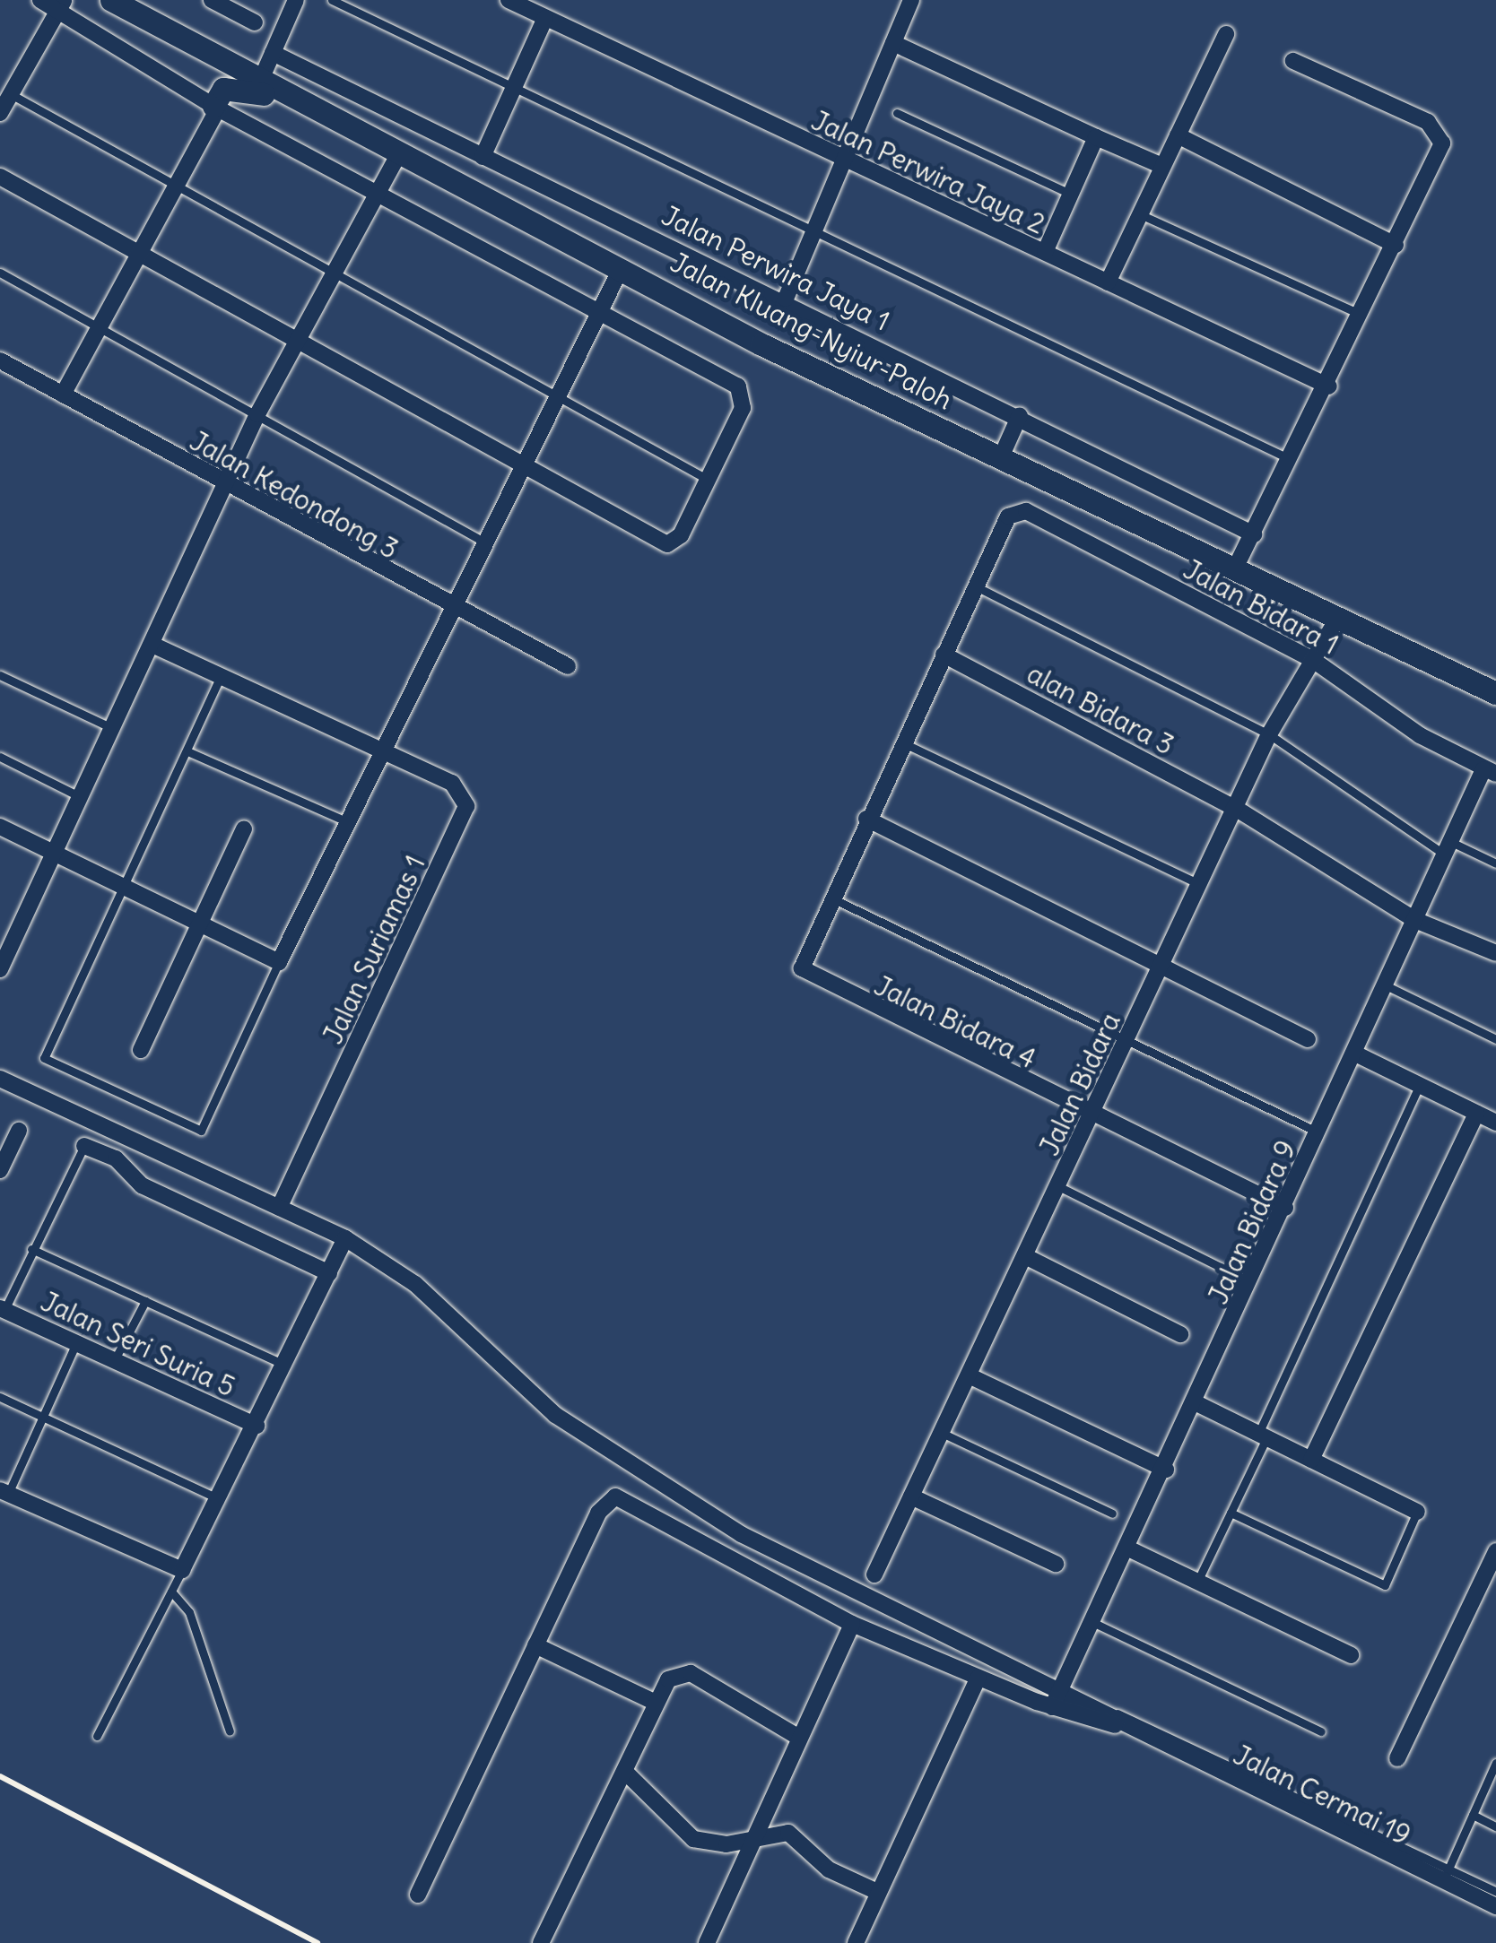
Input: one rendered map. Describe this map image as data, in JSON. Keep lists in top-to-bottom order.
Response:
{
  "streets": {
    "street": [
      "Jalan Perwira Jaya 2",
      "Jalan Perwira Jaya 1",
      "Jalan Kluang-Nyiur-Paloh",
      "Jalan Kedondong 3",
      "Jalan Bidara 1",
      "alan Bidara 3",
      "Jalan Suriamas 1",
      "Jalan Bidara 4",
      "Jalan Bidara",
      "Jalan Bidara 9",
      "Jalan Seri Suria 5",
      "Jalan Cermai 19"
    ]
  },
  "crossings": [
    ["Jalan Kluang-Nyiur-Paloh", "Jalan Bidara"],
    ["Jalan Bidara 1", "Jalan Bidara"],
    ["Jalan Bidara 1", "Jalan Bidara 9"],
    ["alan Bidara 3", "Jalan Bidara"],
    ["alan Bidara 3", "Jalan Bidara 9"],
    ["Jalan Bidara 4", "Jalan Bidara"],
    ["Jalan Bidara 4", "Jalan Bidara 9"]
  ]
}
